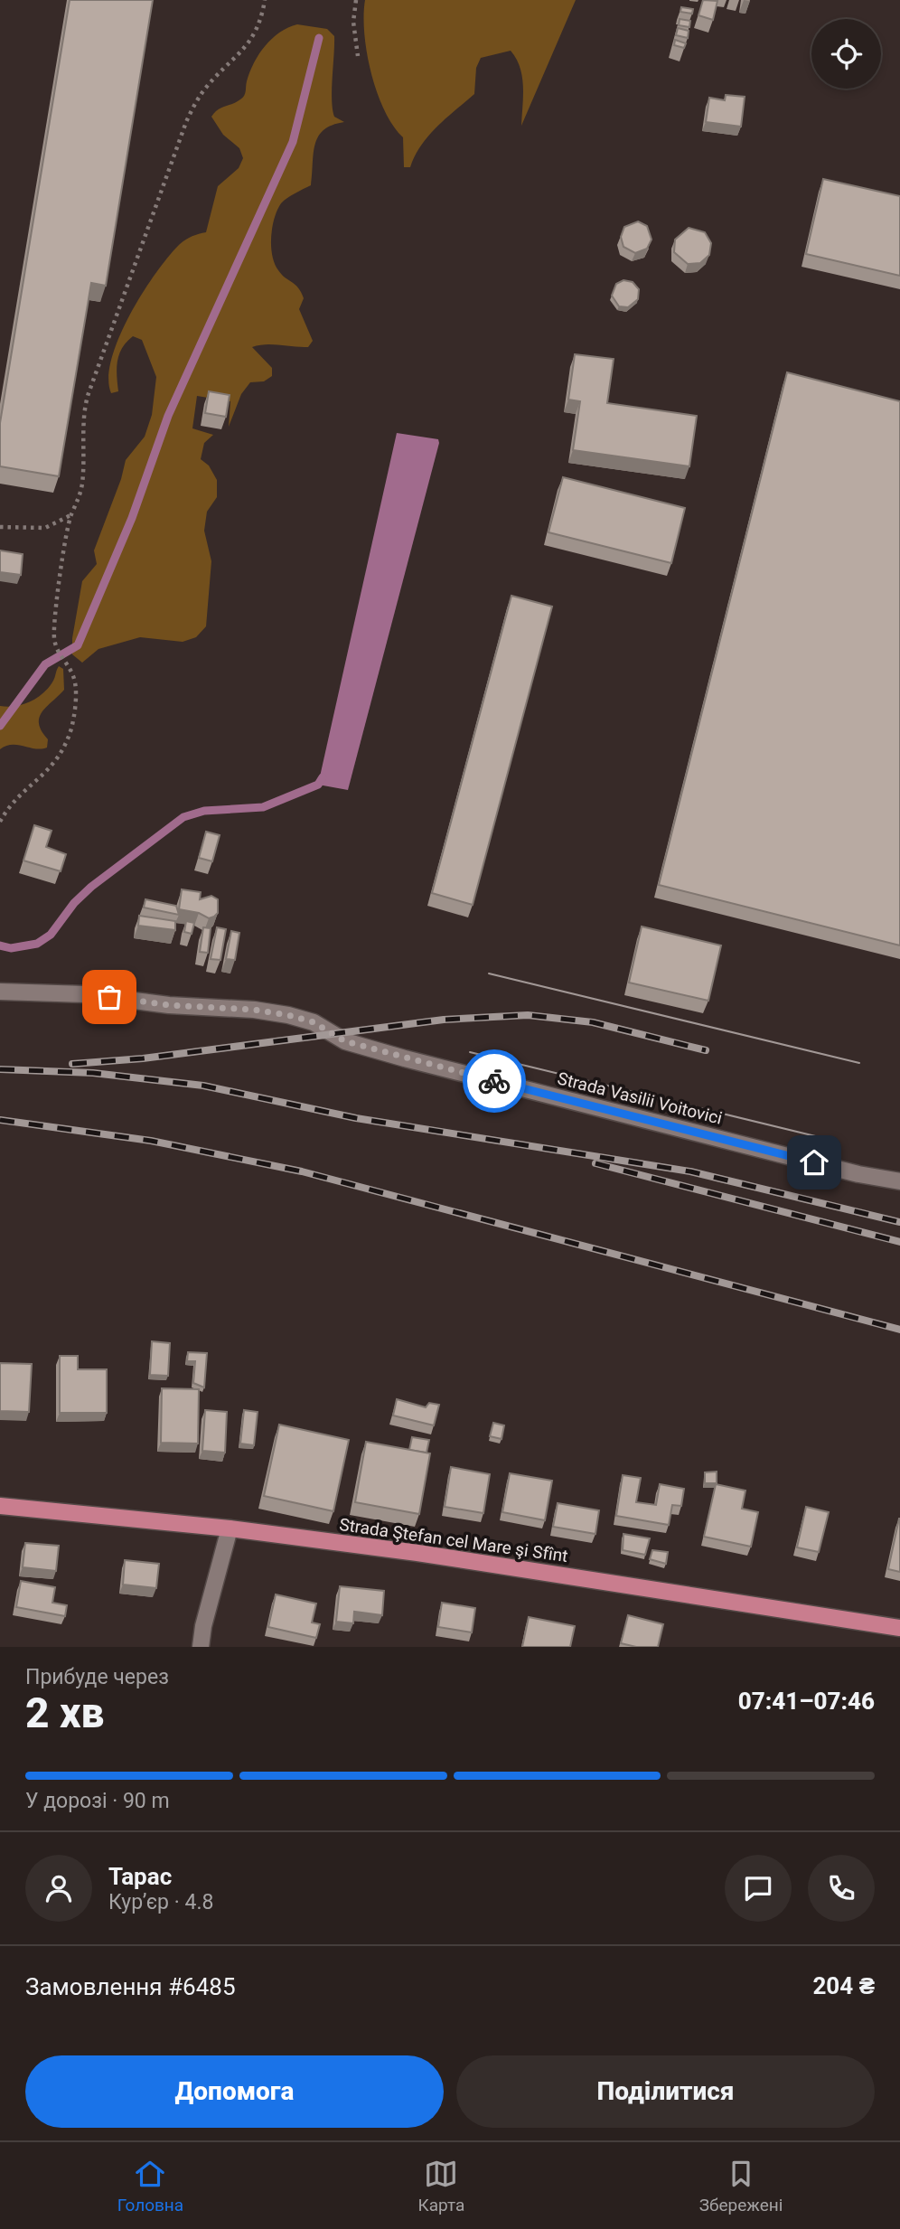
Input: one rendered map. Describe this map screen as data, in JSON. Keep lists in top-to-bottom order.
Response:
{
  "streets": {
    "main road": ["Strada Ştefan cel Mare şi Sfînt"],
    "street": ["Strada Vasilii Voitovici"]
  },
  "page": {
    "heading": ["2 хв", "Прибуде через", "07:41–07:46"],
    "panel": [
      "Тарас",
      "Кур’єр · 4.8",
      "Замовлення #6485",
      "204 ₴"
    ],
    "bar": "У дорозі · 90 m",
    "buttons": ["Допомога", "Поділитися"],
    "tabs": ["Головна", "Карта", "Збережені"]
  }
}
